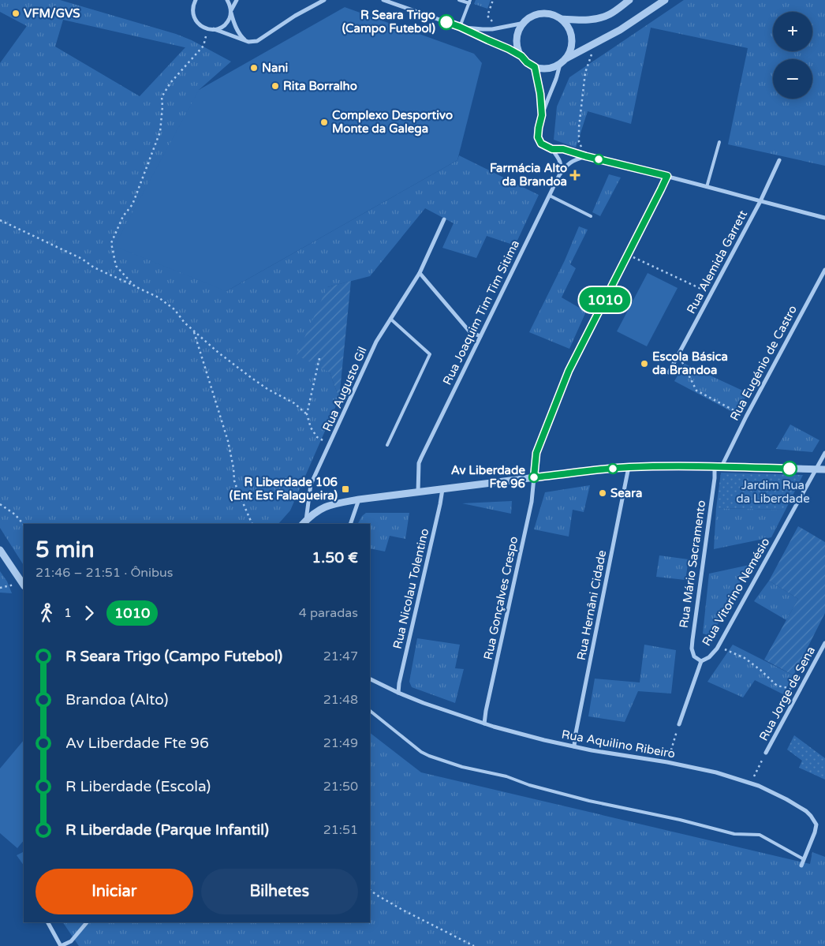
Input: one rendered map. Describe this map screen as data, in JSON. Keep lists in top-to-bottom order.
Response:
{
  "streets": {
    "street": [
      "Rua Alemida Garrett",
      "Rua Joaquim Tim Tim Sitima",
      "Rua Eugénio de Castro",
      "Rua Augusto Gil",
      "Rua Mário Sacramento",
      "Rua Nicolau Tolentino",
      "Rua Vitorino Nemésio",
      "Rua Gonçalves Crespo",
      "Rua Hernâni Cidade",
      "Rua Jorge de Sena",
      "Rua Aquilino Ribeiro"
    ]
  },
  "crossings": [
    ["Rua Eugénio de Castro", "Rua Mário Sacramento"],
    ["Rua Mário Sacramento", "Rua Vitorino Nemésio"],
    ["Rua Nicolau Tolentino", "Rua Aquilino Ribeiro"],
    ["Rua Gonçalves Crespo", "Rua Aquilino Ribeiro"],
    ["Rua Hernâni Cidade", "Rua Aquilino Ribeiro"]
  ],
  "parks": ["Jardim Rua da Liberdade"],
  "places": {
    "other": [
      "VFM/GVS",
      "R Seara Trigo (Campo Futebol)",
      "Nani",
      "Rita Borralho",
      "Complexo Desportivo Monte da Galega",
      "Escola Básica da Brandoa",
      "Av Liberdade Fte 96",
      "Seara"
    ],
    "health": ["Farmácia Alto da Brandoa"],
    "transit": ["R Liberdade 106 (Ent Est Falagueira)"]
  },
  "lines": ["bus line 1010"],
  "page": {
    "on_map": "1010",
    "map_buttons": ["+", "−"],
    "heading": ["5 min", "21:46 – 21:51 · Ônibus", "1.50 €"],
    "legs": ["1", "1010", "4 paradas"],
    "list": [
      {
        "name": "R Seara Trigo (Campo Futebol)",
        "value": "21:47"
      },
      {
        "name": "Brandoa (Alto)",
        "value": "21:48"
      },
      {
        "name": "Av Liberdade Fte 96",
        "value": "21:49"
      },
      {
        "name": "R Liberdade (Escola)",
        "value": "21:50"
      },
      {
        "name": "R Liberdade (Parque Infantil)",
        "value": "21:51"
      }
    ],
    "buttons": ["Iniciar", "Bilhetes"]
  }
}
